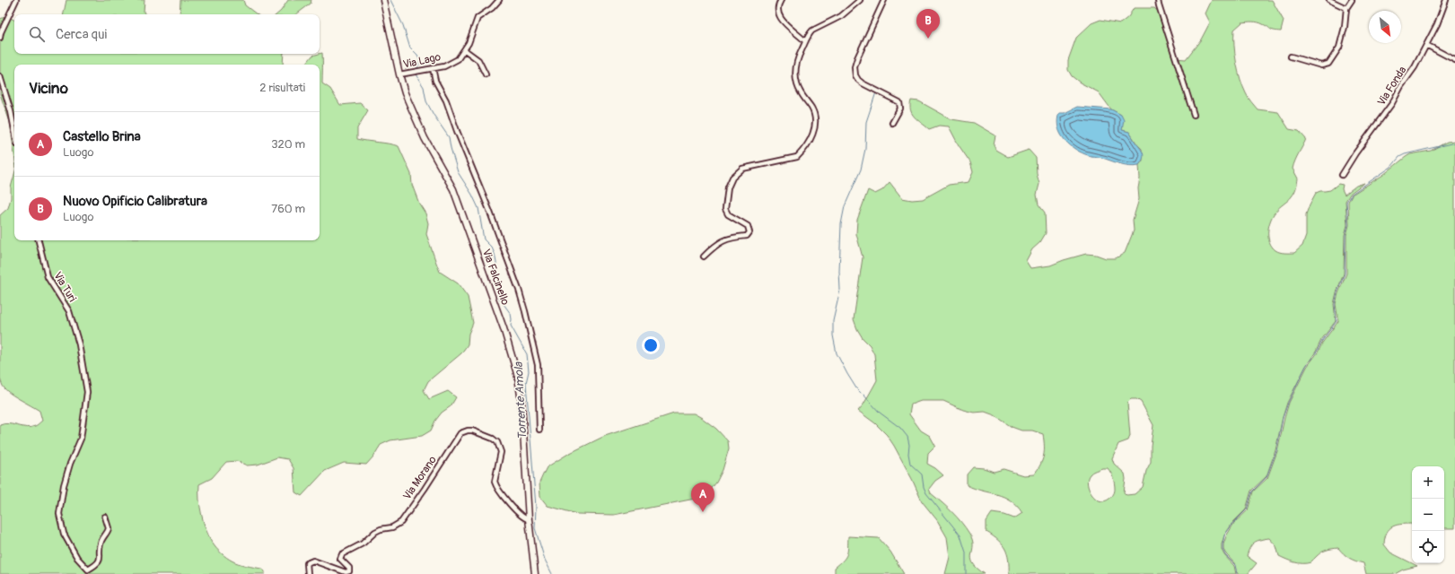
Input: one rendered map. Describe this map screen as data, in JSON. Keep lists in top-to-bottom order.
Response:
{
  "streets": {
    "street": [
      "Via Lago",
      "Via Fonda",
      "Via Falcinello",
      "Via Turi",
      "Via Morano"
    ]
  },
  "crossings": [
    ["Via Lago", "Via Falcinello"],
    ["Via Falcinello", "Via Morano"]
  ],
  "water": ["Torrente Amola"],
  "north": "bottom right",
  "page": {
    "pins": ["B", "A"],
    "search": "Cerca qui",
    "heading": ["Vicino", "2 risultati"],
    "list": [
      {
        "mark": "A",
        "name": "Castello Brina",
        "note": "Luogo",
        "value": "320 m"
      },
      {
        "mark": "B",
        "name": "Nuovo Opificio Calibratura",
        "note": "Luogo",
        "value": "760 m"
      }
    ],
    "map_buttons": ["+", "−"]
  }
}
